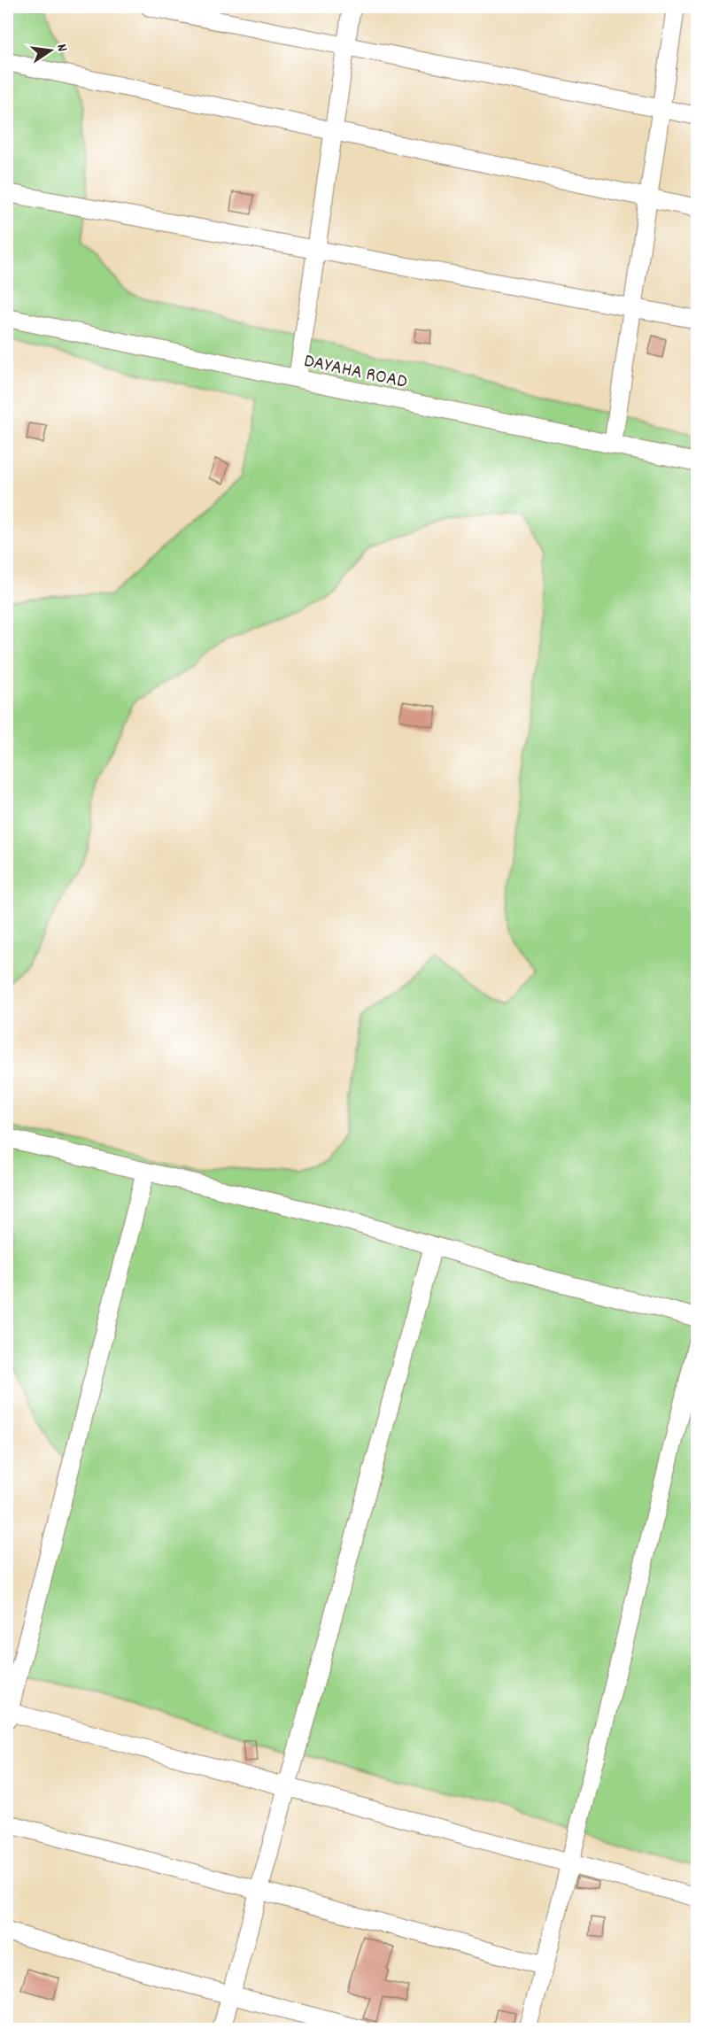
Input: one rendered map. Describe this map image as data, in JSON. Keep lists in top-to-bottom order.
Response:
{
  "streets": {
    "street": ["DAYAHA ROAD"]
  },
  "north": "right"
}
